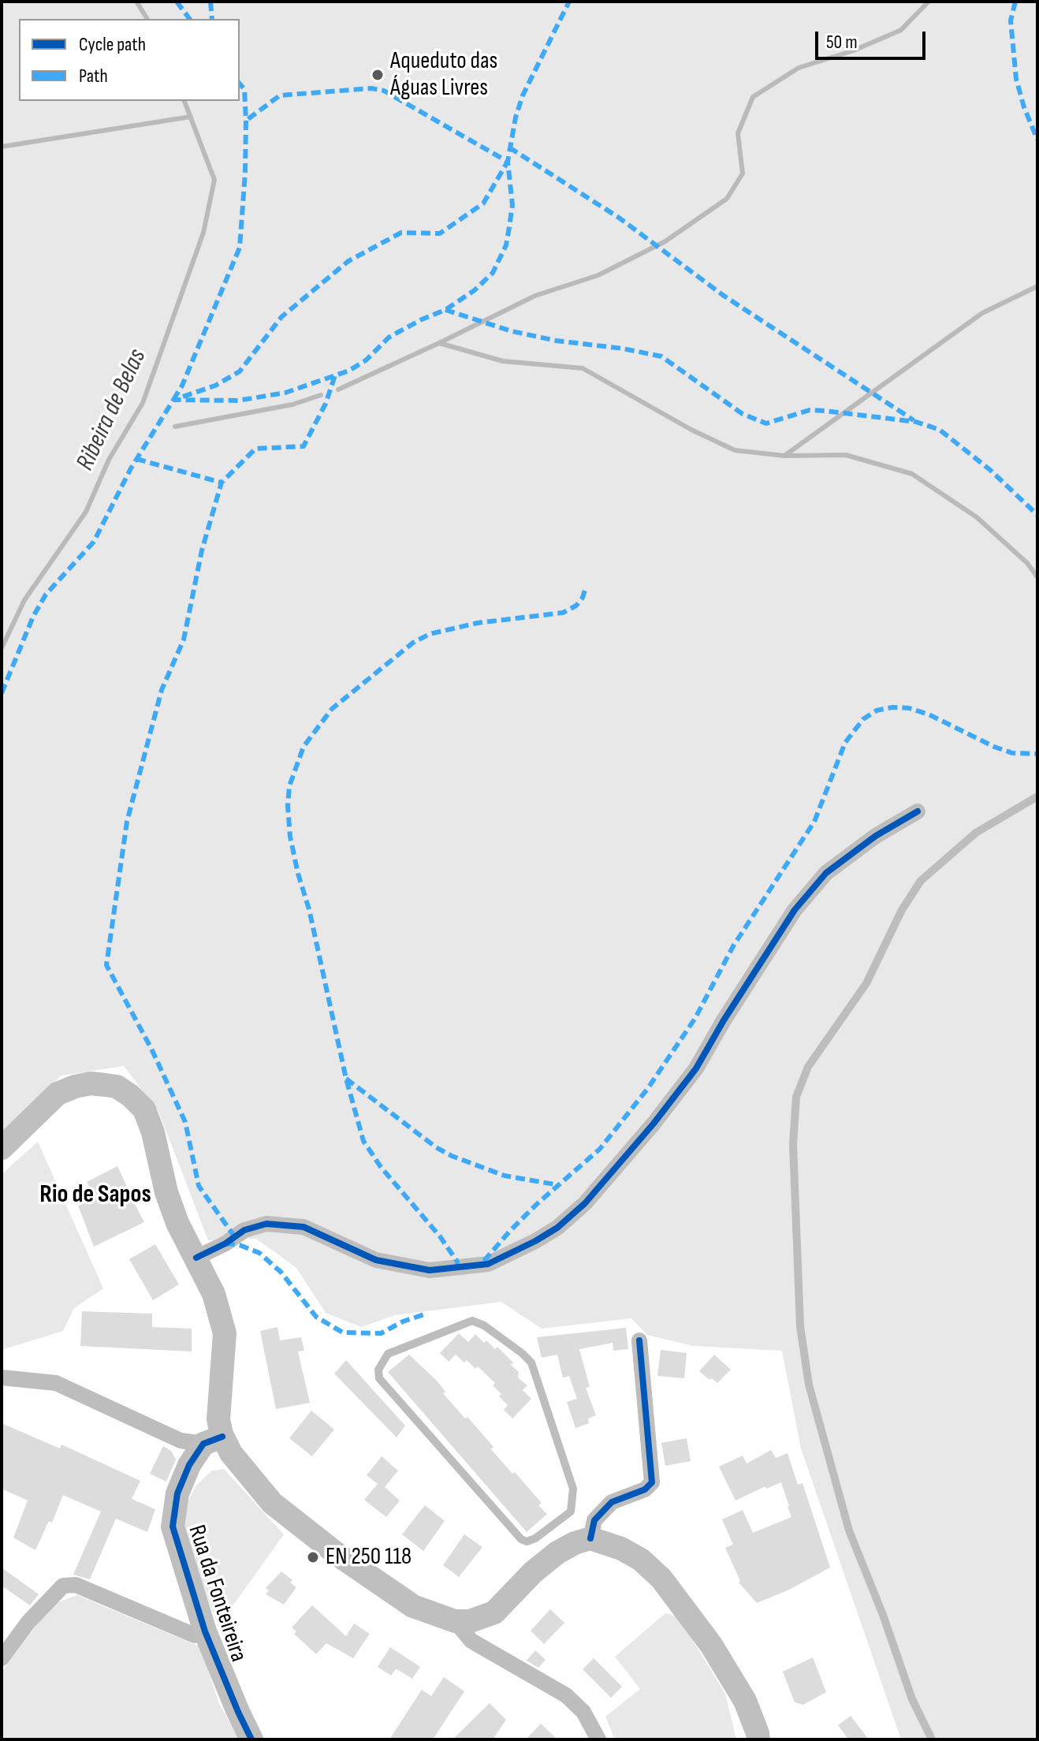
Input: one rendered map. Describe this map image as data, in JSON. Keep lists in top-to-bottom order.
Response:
{
  "streets": {
    "main road": ["Rua da Fonteireira"]
  },
  "districts": ["Rio de Sapos"],
  "water": ["Ribeira de Belas"],
  "places": ["Aqueduto das Águas Livres", "EN 250 118"],
  "legend": ["Cycle path", "Path"],
  "scale_bar": "50 m"
}
